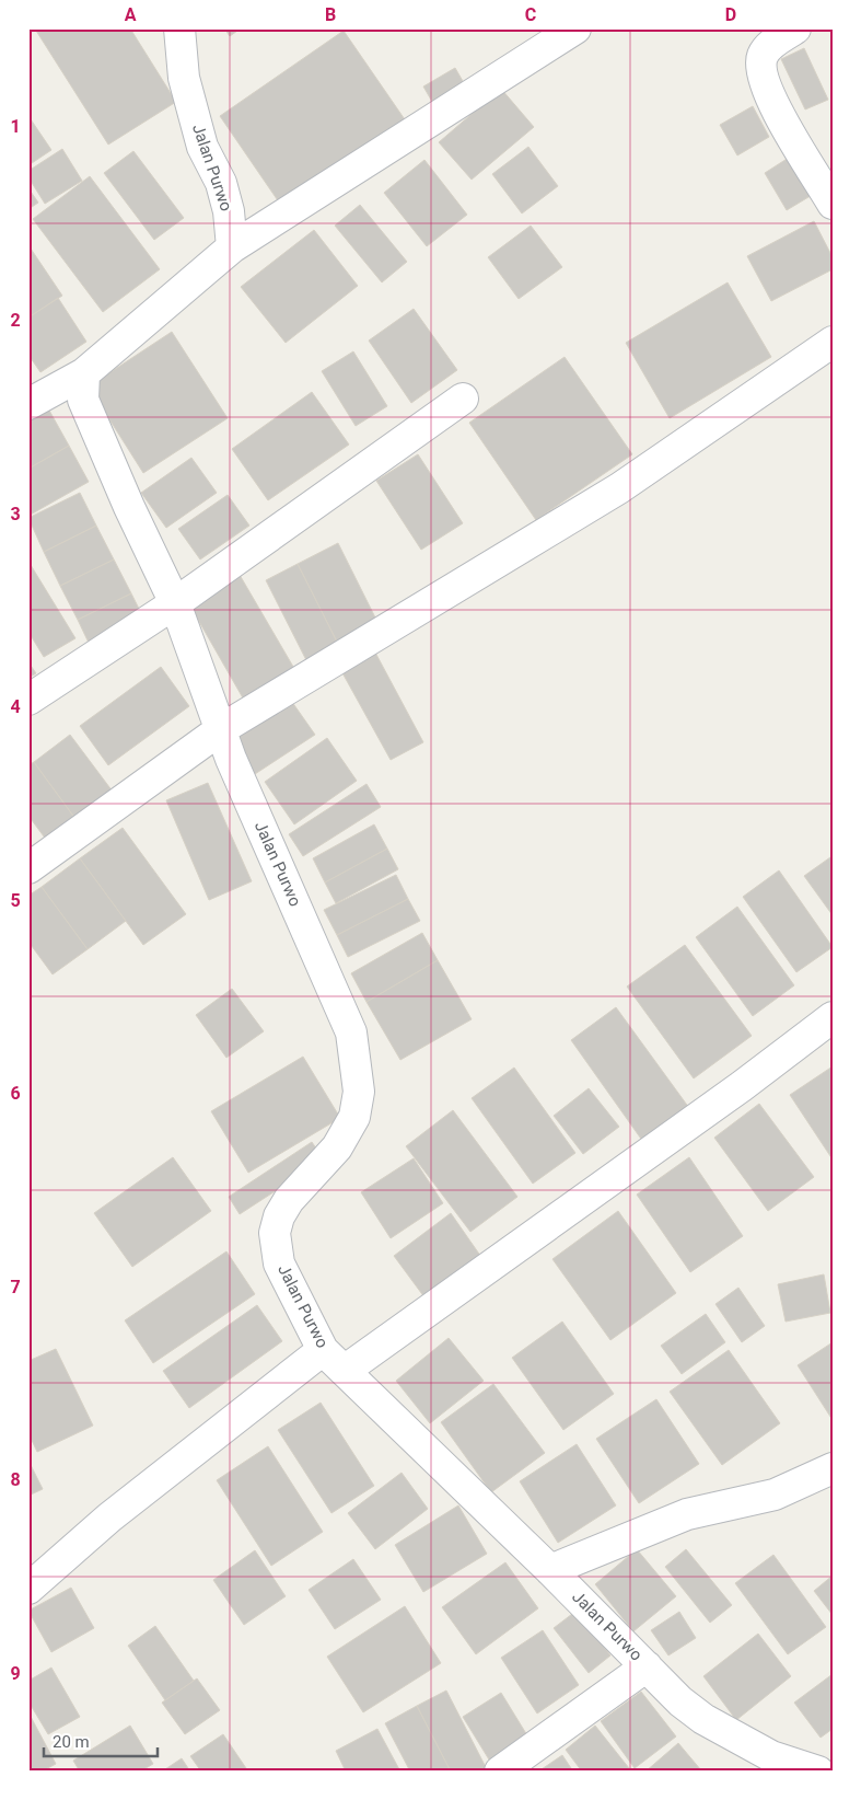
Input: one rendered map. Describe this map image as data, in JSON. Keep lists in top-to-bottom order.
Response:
{
  "streets": {
    "street": ["Jalan Purwo"]
  },
  "scale_bar": "20 m",
  "grid": {
    "columns": [
      "A",
      "B",
      "C",
      "D"
    ],
    "rows": [
      "1",
      "2",
      "3",
      "4",
      "5",
      "6",
      "7",
      "8",
      "9"
    ]
  }
}
